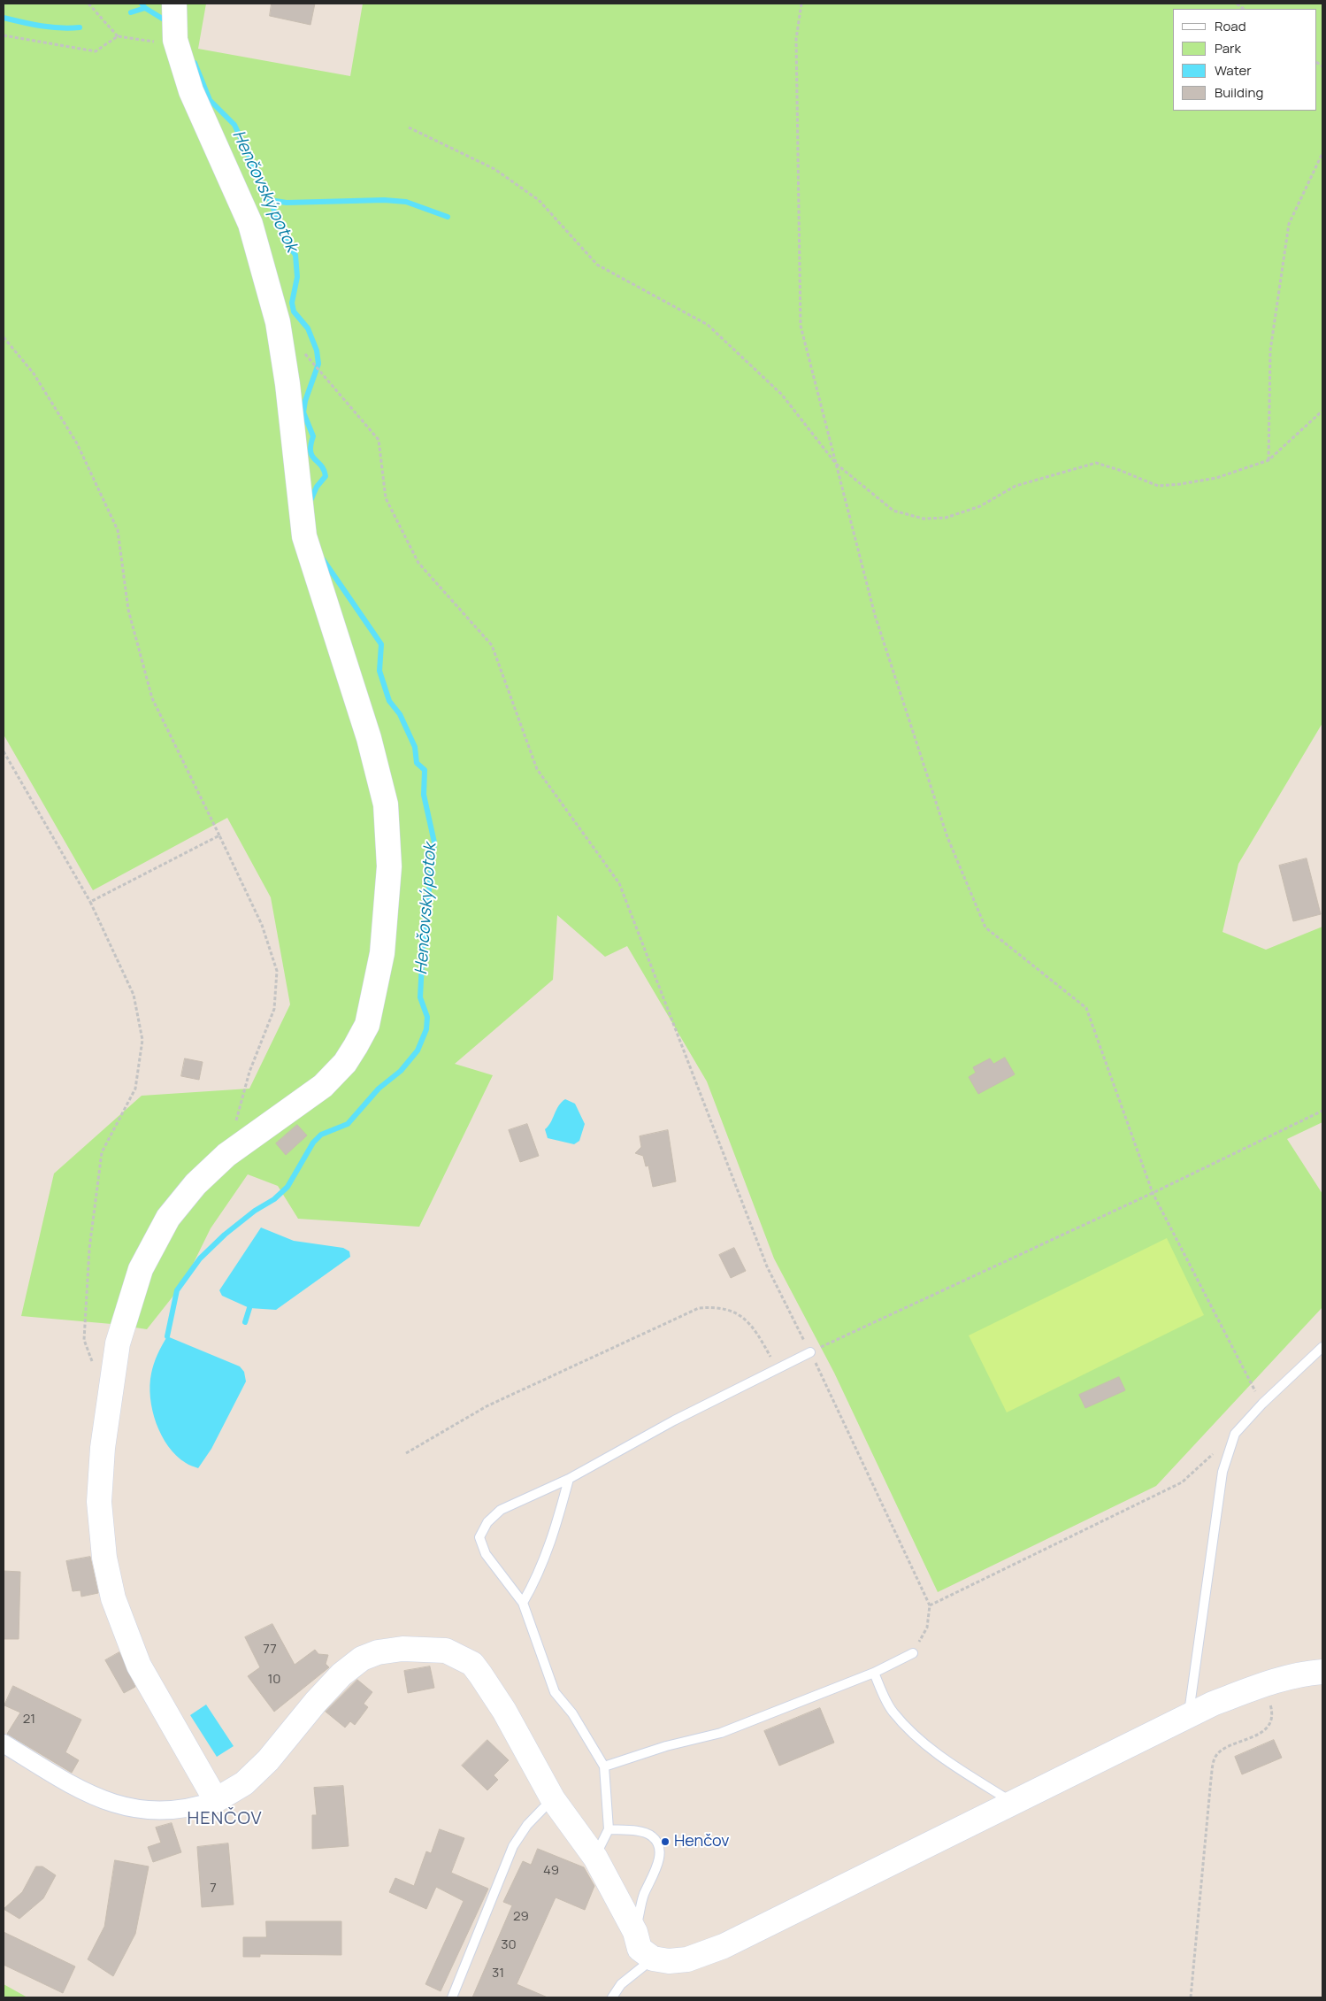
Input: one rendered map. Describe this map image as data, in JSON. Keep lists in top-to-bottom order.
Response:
{
  "districts": ["HENČOV"],
  "water": ["Henčovský potok"],
  "places": ["Henčov"],
  "house_numbers": [
    "77",
    "10",
    "21",
    "49",
    "7",
    "29",
    "30",
    "31"
  ],
  "legend": [
    "Road",
    "Park",
    "Water",
    "Building"
  ]
}
